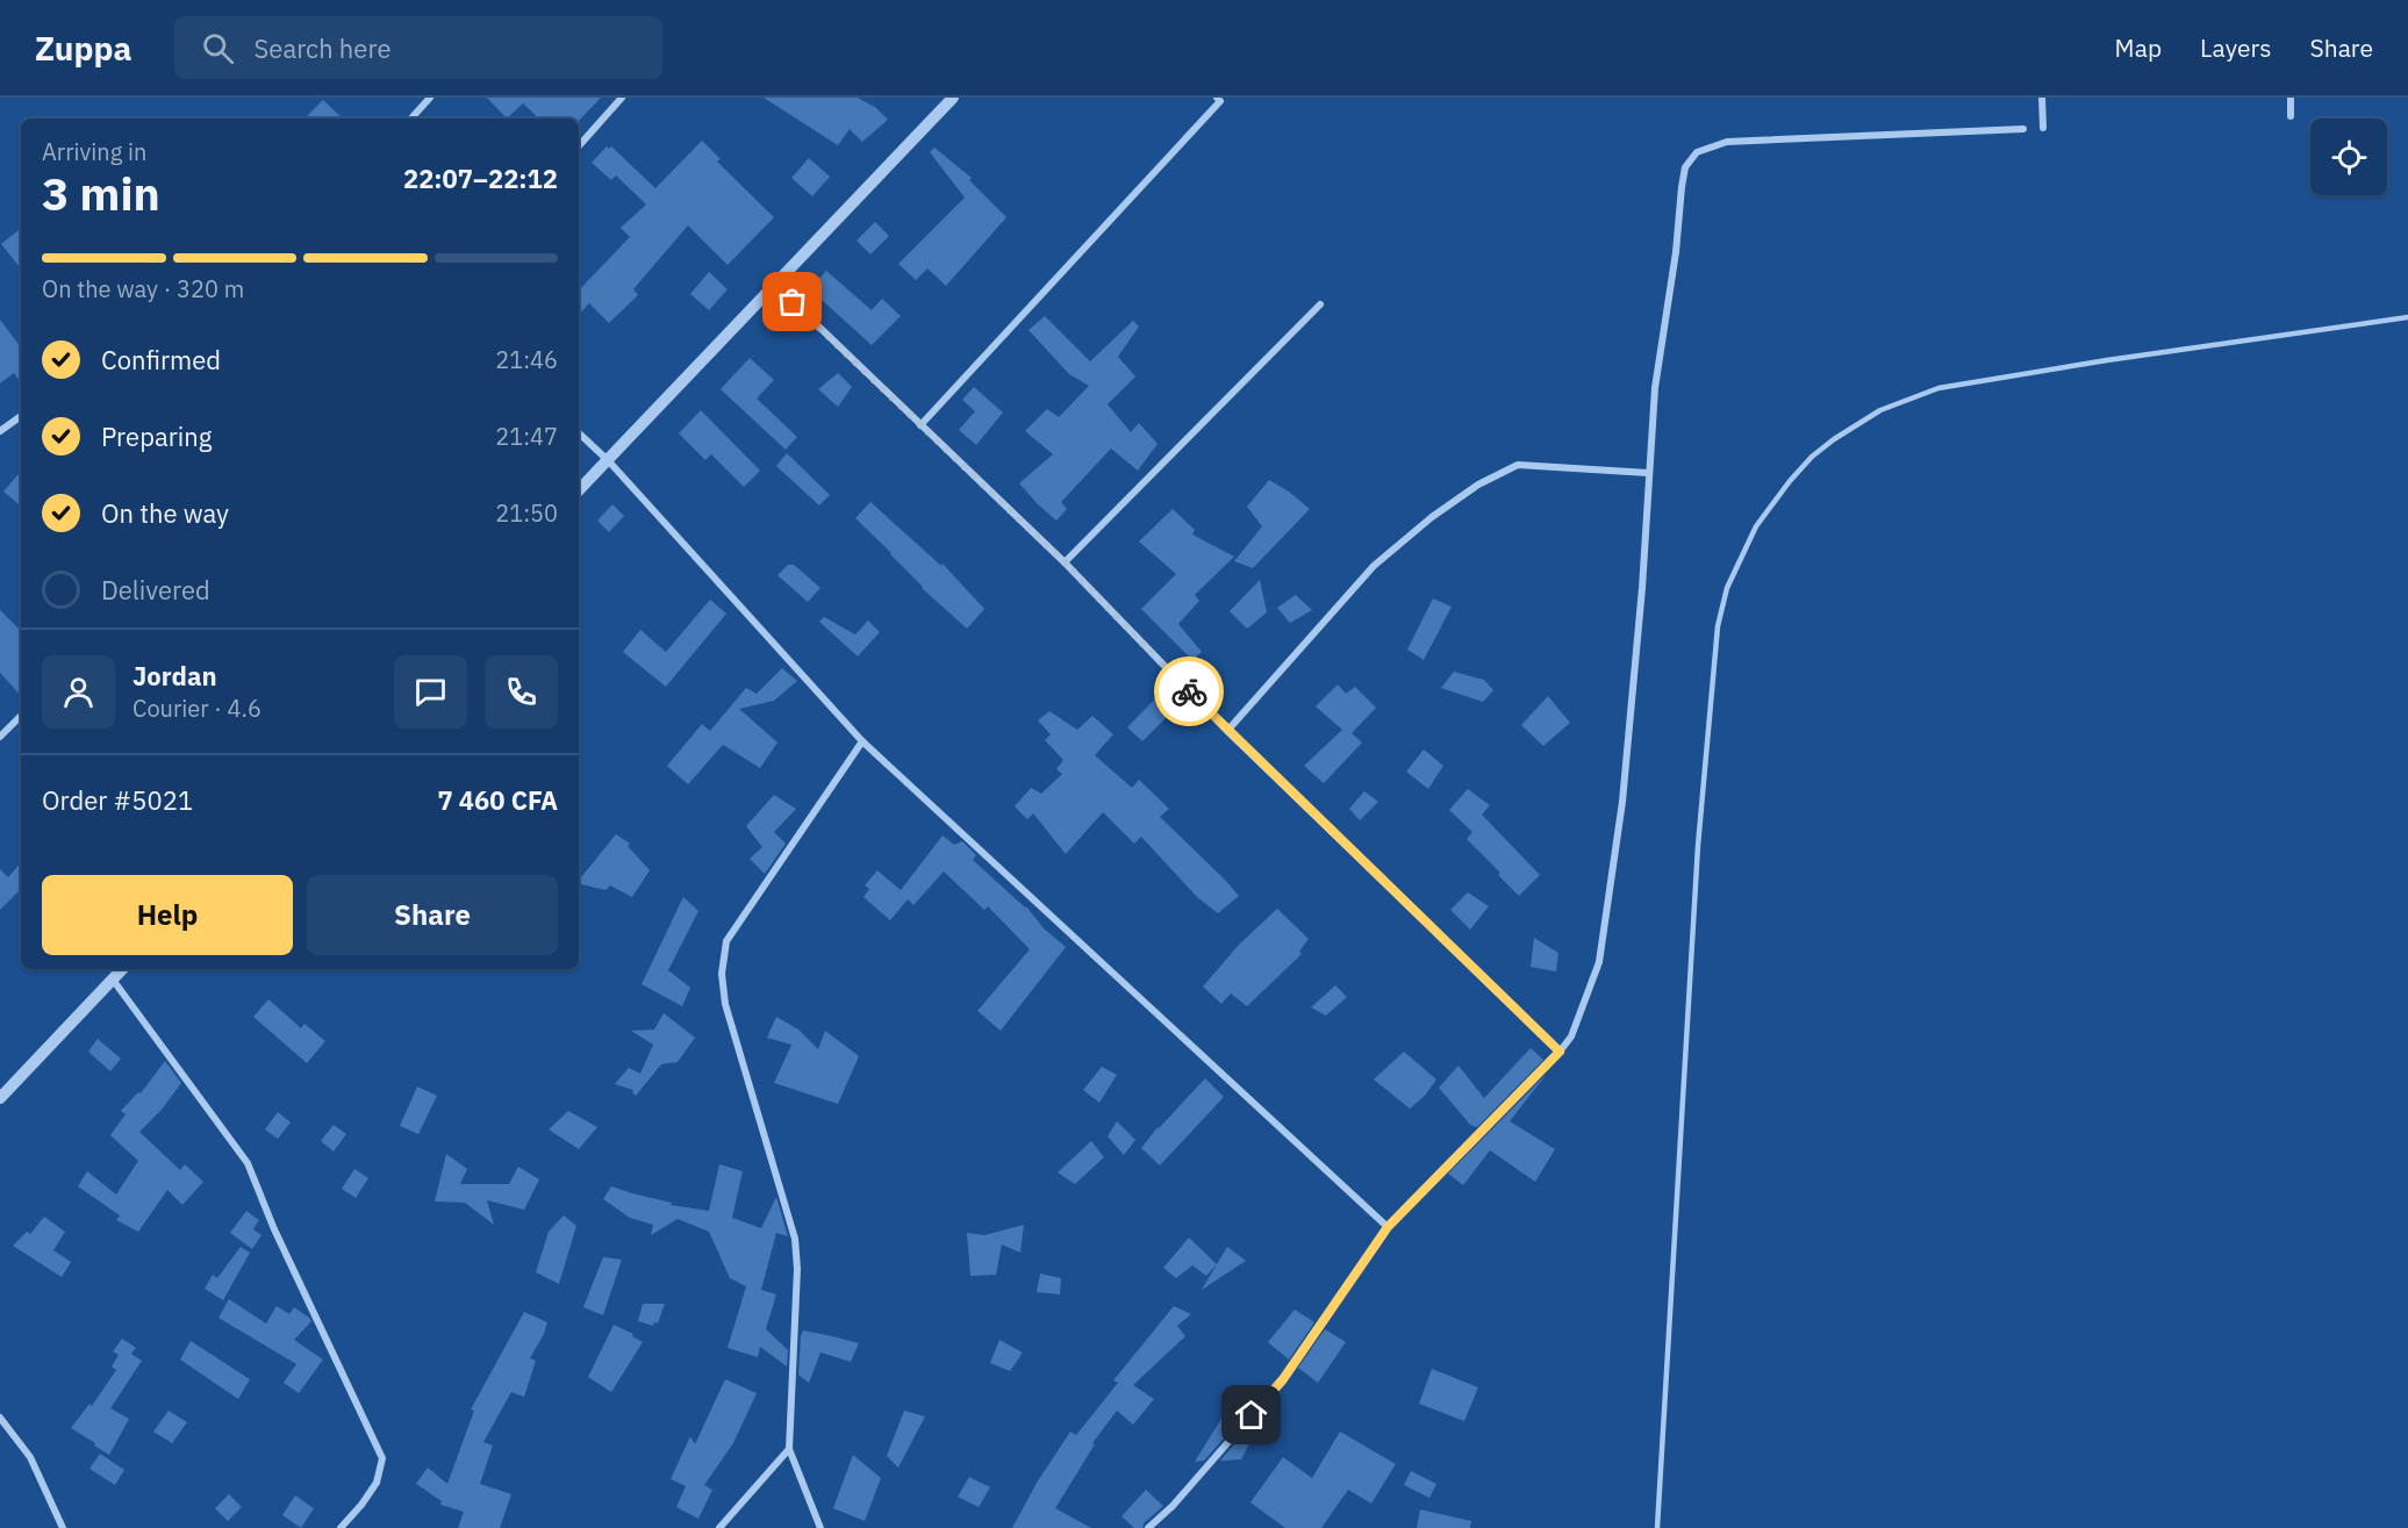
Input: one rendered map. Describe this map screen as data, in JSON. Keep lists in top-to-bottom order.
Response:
{
  "page": {
    "header": "Zuppa",
    "search": "Search here",
    "nav": ["Map", "Layers", "Share"],
    "heading": ["3 min", "Arriving in", "22:07–22:12"],
    "panel": [
      "Jordan",
      "Courier · 4.6",
      "Order #5021",
      "7 460 CFA"
    ],
    "bar": "On the way · 320 m",
    "list": [
      ["Confirmed", "21:46"],
      ["Preparing", "21:47"],
      ["On the way", "21:50"],
      "Delivered"
    ],
    "buttons": ["Help", "Share"]
  }
}
